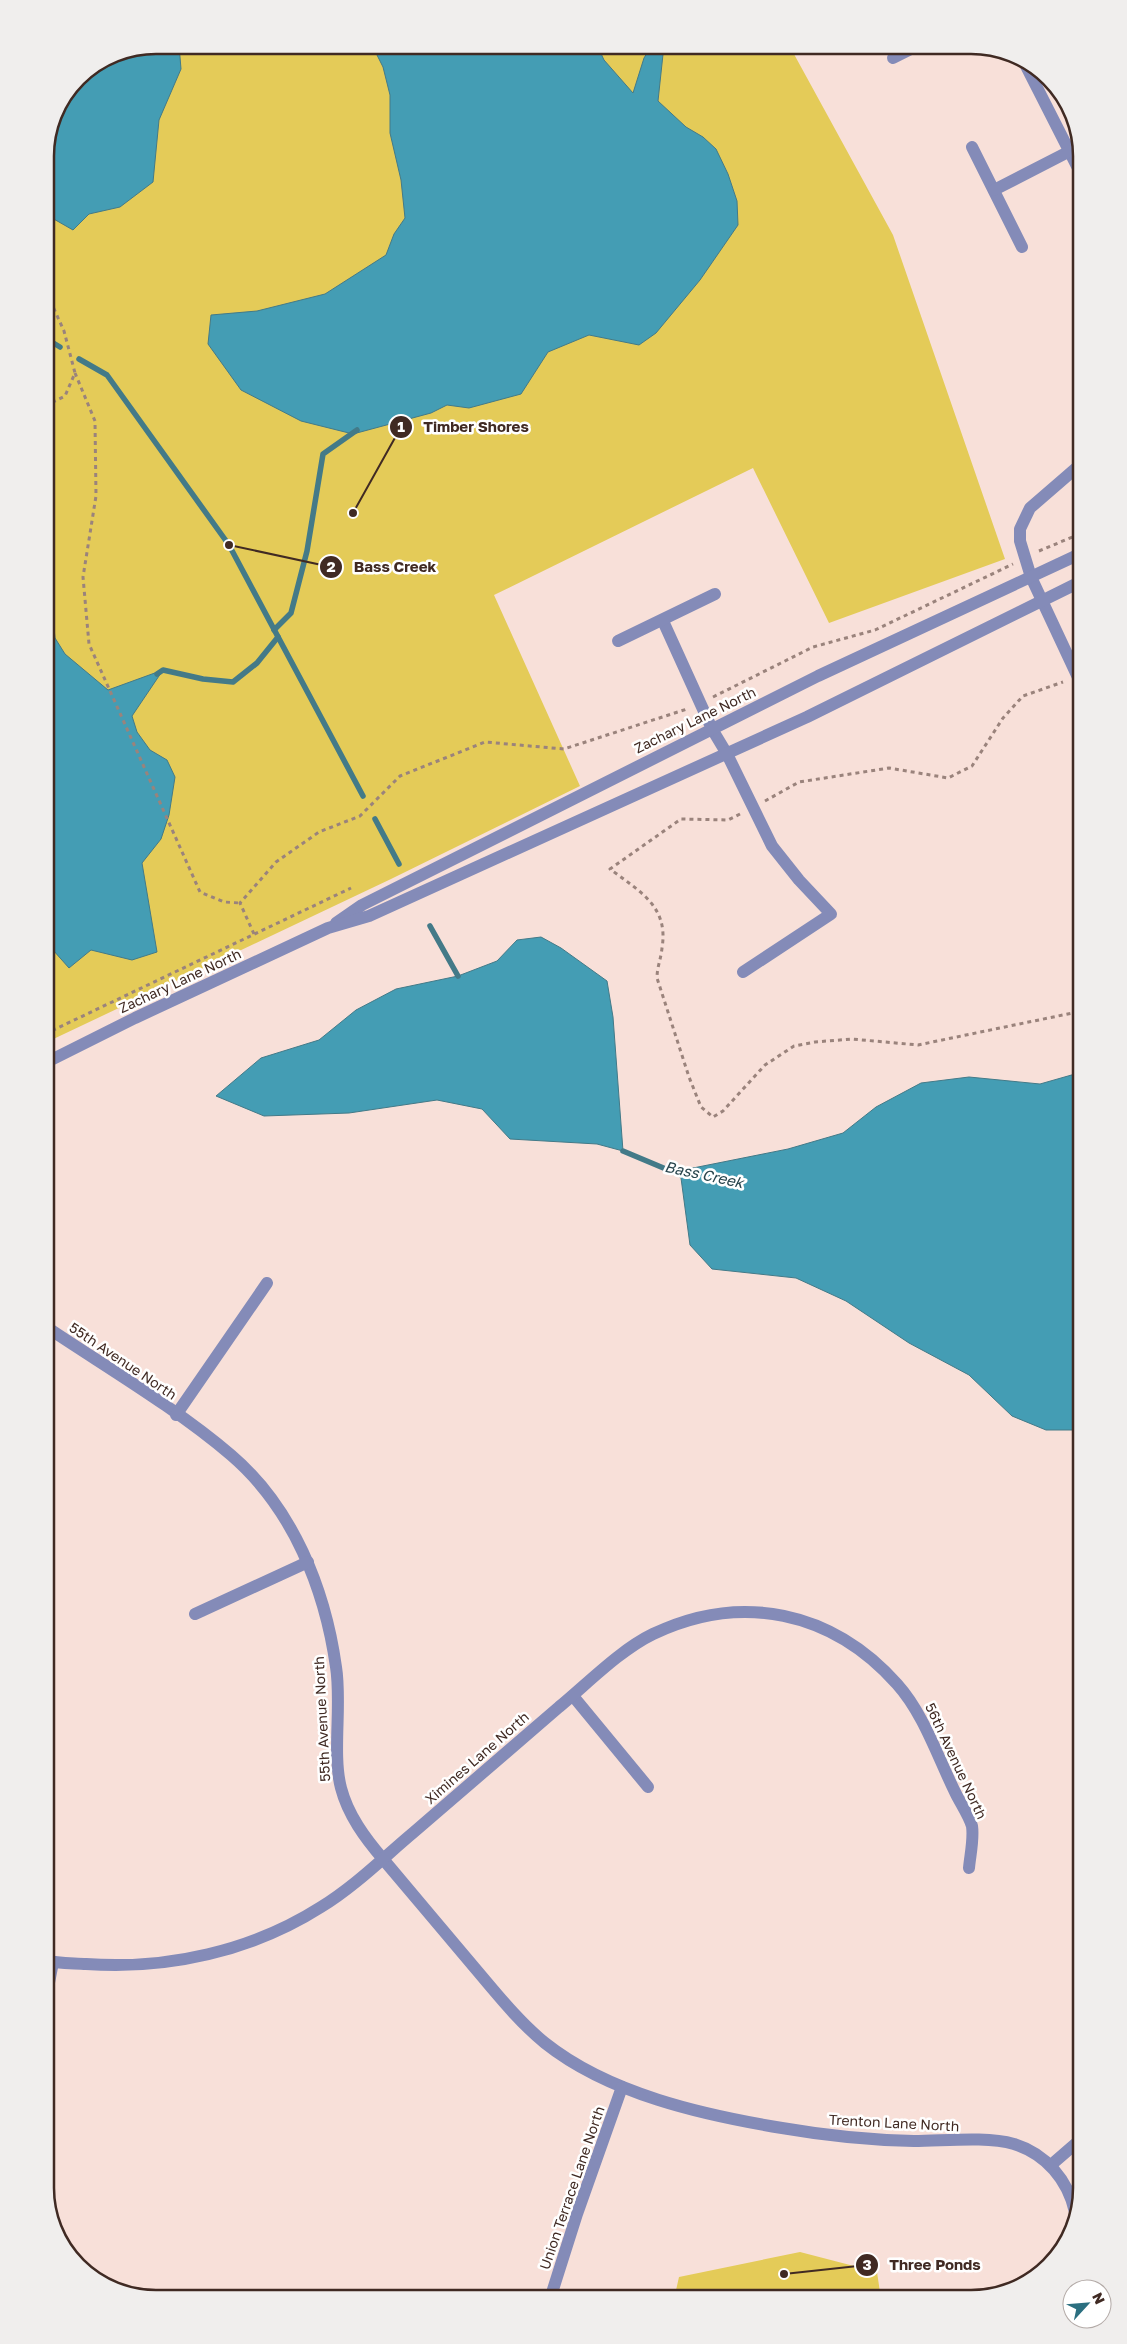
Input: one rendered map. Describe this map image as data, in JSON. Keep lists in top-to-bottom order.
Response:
{
  "streets": {
    "street": [
      "Zachary Lane North",
      "55th Avenue North",
      "Ximines Lane North",
      "56th Avenue North",
      "Trenton Lane North",
      "Union Terrace Lane North"
    ]
  },
  "crossings": [
    ["55th Avenue North", "Ximines Lane North"],
    ["55th Avenue North", "Trenton Lane North"],
    ["55th Avenue North", "Union Terrace Lane North"],
    ["Ximines Lane North", "56th Avenue North"],
    ["Trenton Lane North", "Union Terrace Lane North"]
  ],
  "water": ["Bass Creek"],
  "places": ["Timber Shores", "Bass Creek", "Three Ponds"],
  "north": "top right"
}
